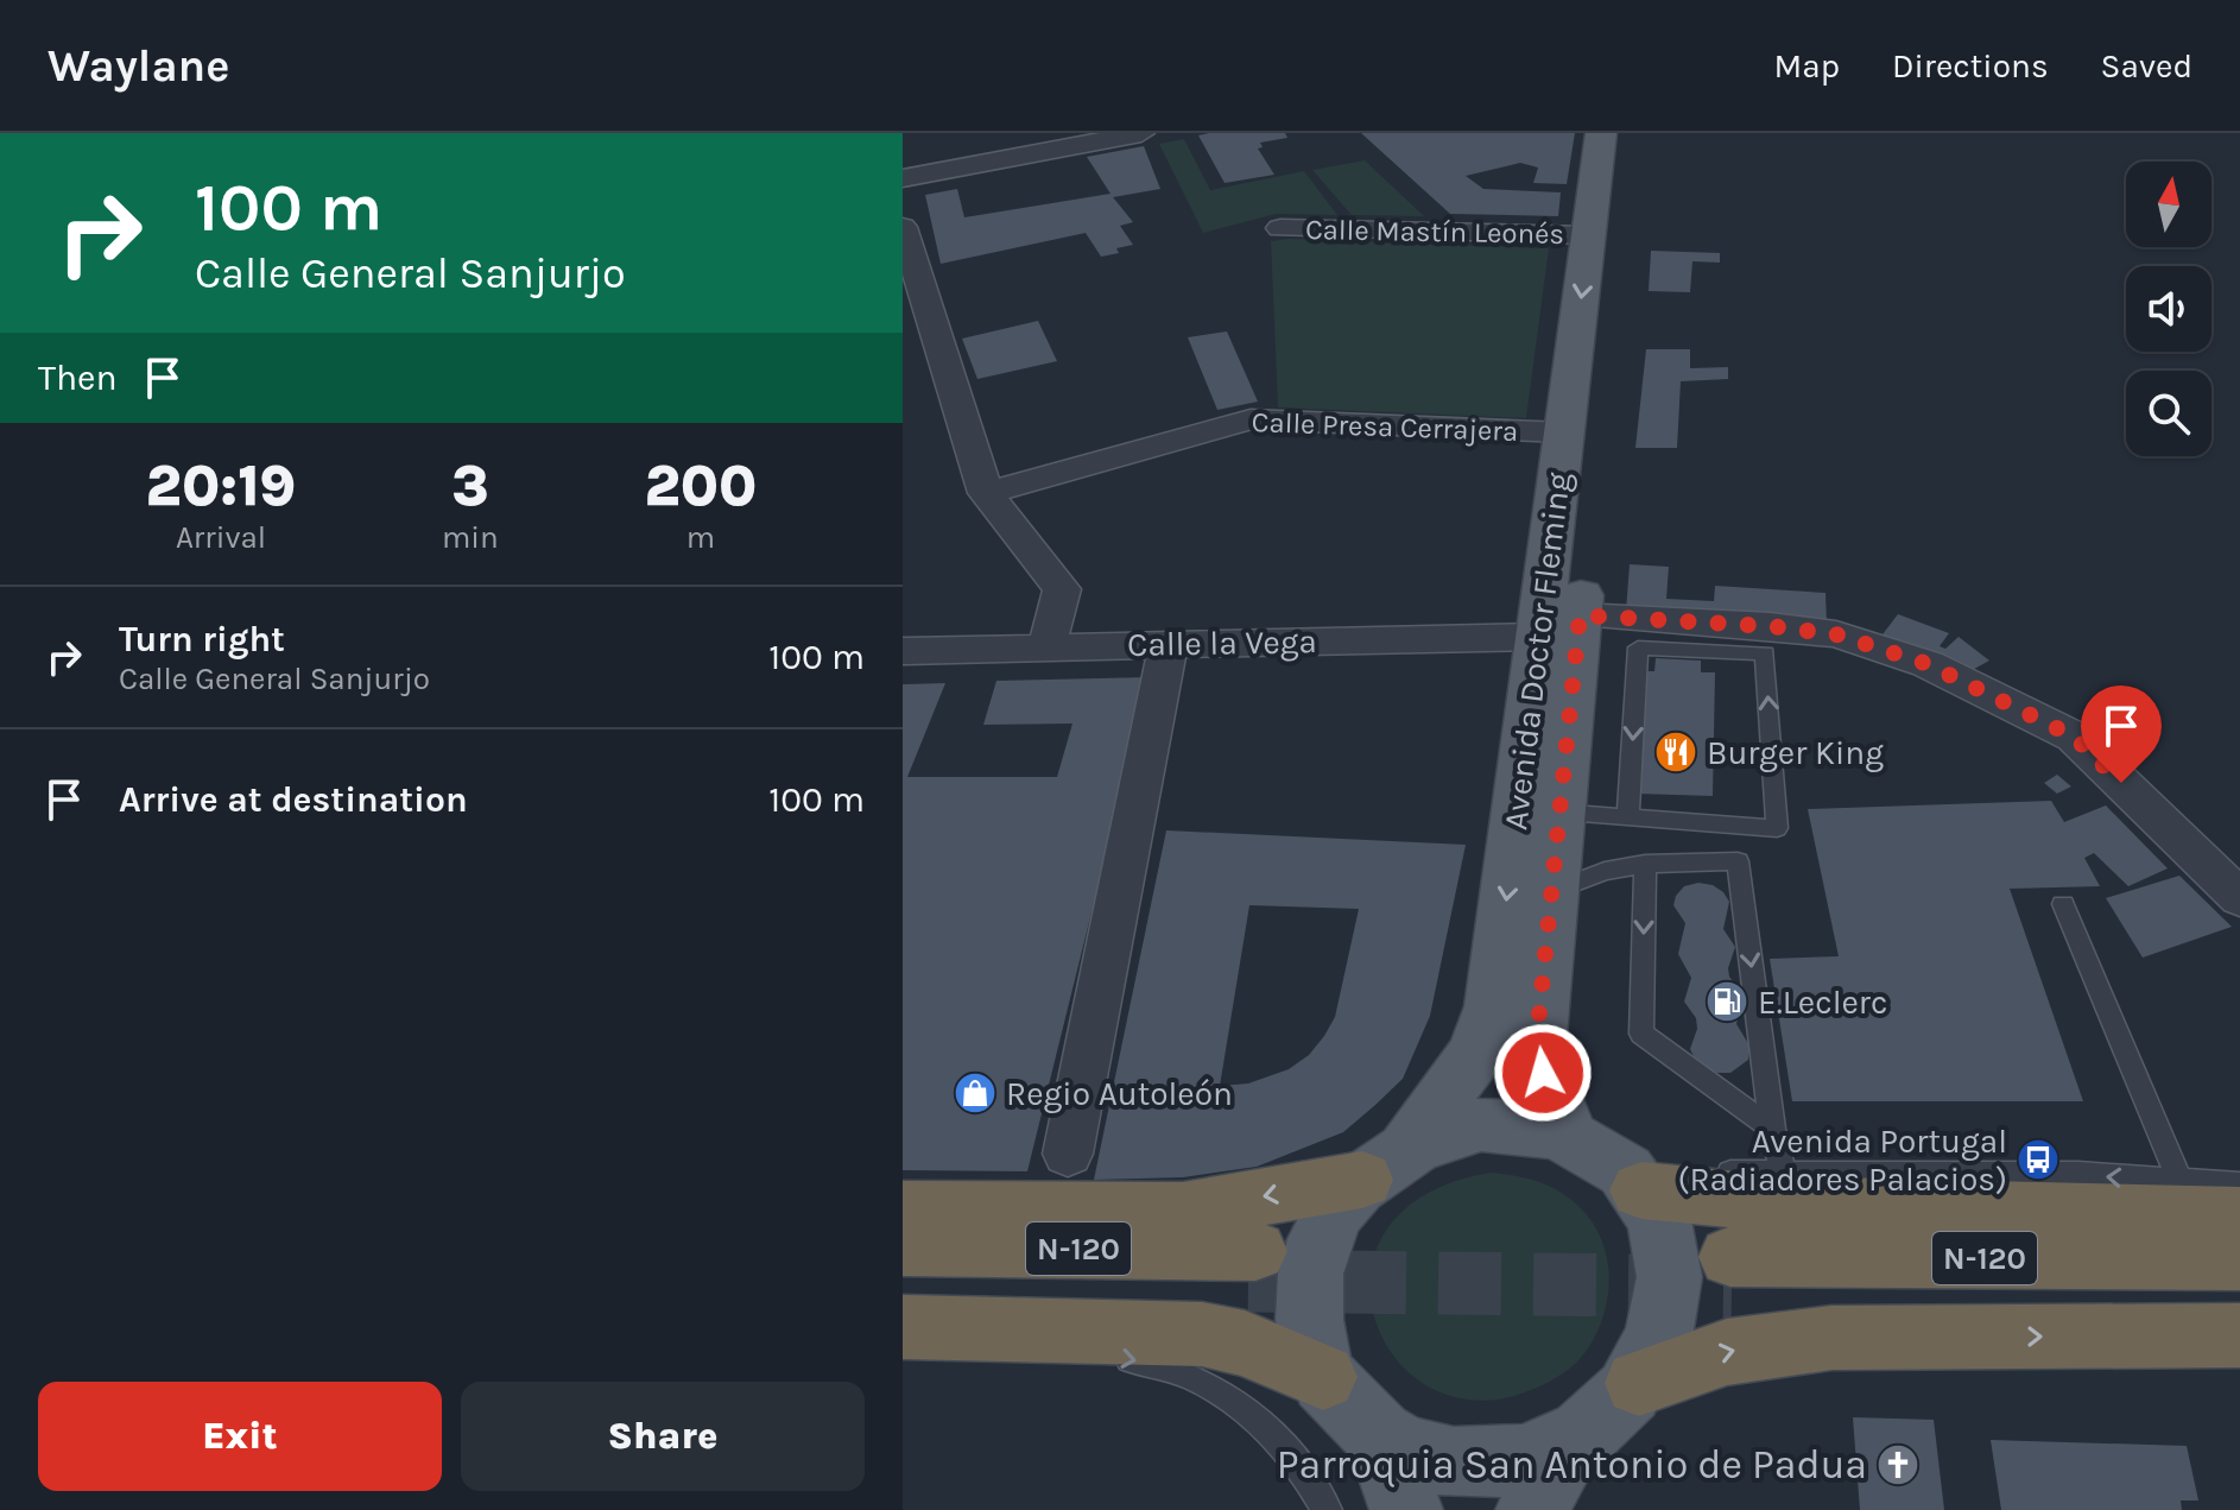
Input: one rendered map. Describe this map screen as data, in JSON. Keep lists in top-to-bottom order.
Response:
{
  "streets": {
    "highway": ["N-120"],
    "main road": ["Avenida Doctor Fleming"],
    "street": ["Calle Mastín Leonés", "Calle Presa Cerrajera", "Calle la Vega"]
  },
  "crossings": [
    ["Calle Mastín Leonés", "Avenida Doctor Fleming"],
    ["Calle Presa Cerrajera", "Avenida Doctor Fleming"],
    ["Calle la Vega", "Avenida Doctor Fleming"]
  ],
  "places": {
    "restaurant": ["Burger King"],
    "fuel station": ["E.Leclerc"],
    "shop": ["Regio Autoleón"],
    "bus stop": ["Avenida Portugal (Radiadores Palacios)"],
    "church": ["Parroquia San Antonio de Padua"]
  },
  "north": "top",
  "page": {
    "header": "Waylane",
    "nav": ["Map", "Directions", "Saved"],
    "turn": ["100 m", "Calle General Sanjurjo"],
    "then": "Then",
    "eta": [
      "20:19",
      "Arrival",
      "3",
      "min",
      "200",
      "m"
    ],
    "list": [
      {
        "name": "Turn right",
        "note": "Calle General Sanjurjo",
        "value": "100 m"
      },
      {
        "name": "Arrive at destination",
        "value": "100 m"
      }
    ],
    "buttons": ["Exit", "Share"]
  }
}
